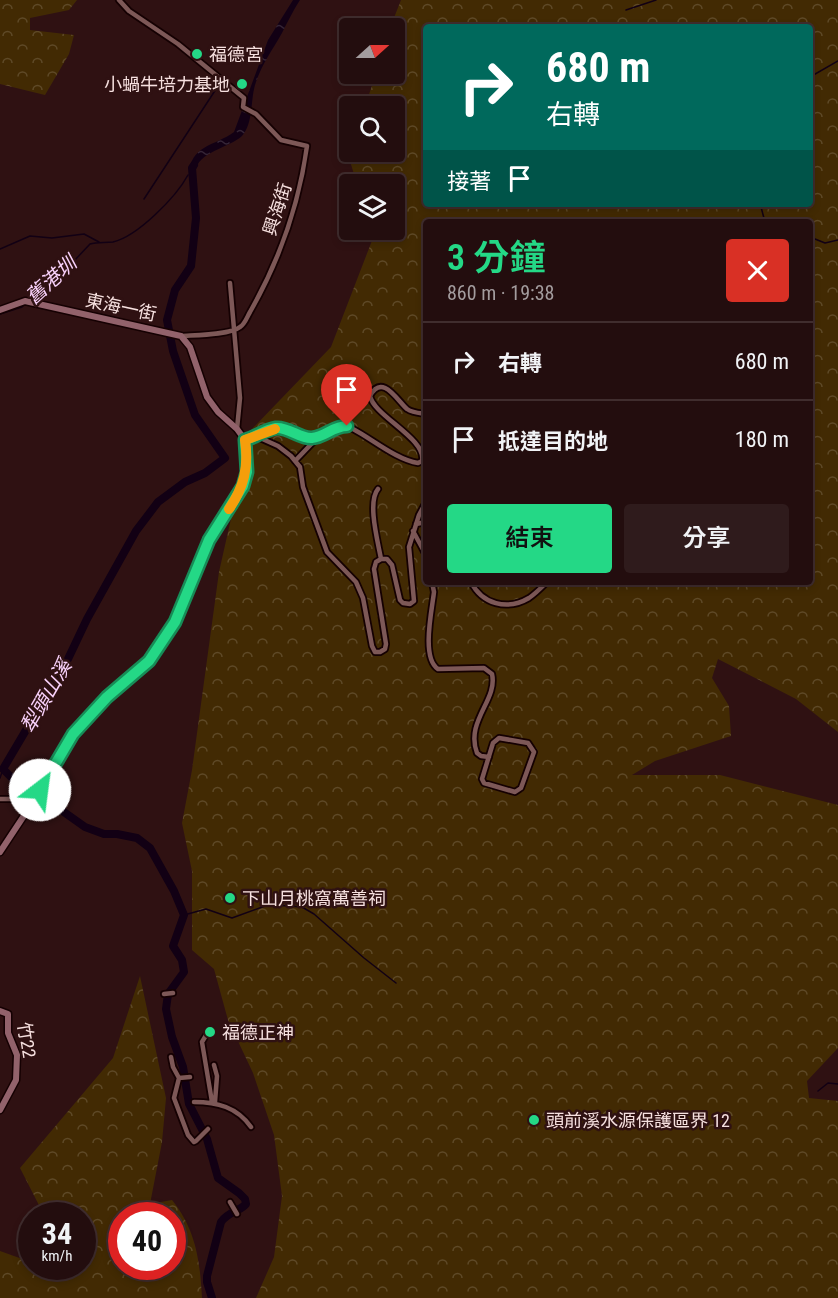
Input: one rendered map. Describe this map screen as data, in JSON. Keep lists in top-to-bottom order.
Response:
{
  "streets": {
    "street": ["興海街", "東海一街", "竹22"]
  },
  "water": ["舊港圳", "犁頭山溪"],
  "places": [
    "福德宮",
    "小蝸牛培力基地",
    "下山月桃窩萬善祠",
    "福德正神",
    "頭前溪水源保護區界 12"
  ],
  "north": "right",
  "page": {
    "turn": ["680 m", "右轉"],
    "then": "接著",
    "heading": ["3 分鐘", "860 m · 19:38"],
    "list": [
      {
        "name": "右轉",
        "value": "680 m"
      },
      {
        "name": "抵達目的地",
        "value": "180 m"
      }
    ],
    "buttons": ["結束", "分享"],
    "speed": "34 km/h",
    "limit": "40"
  }
}
